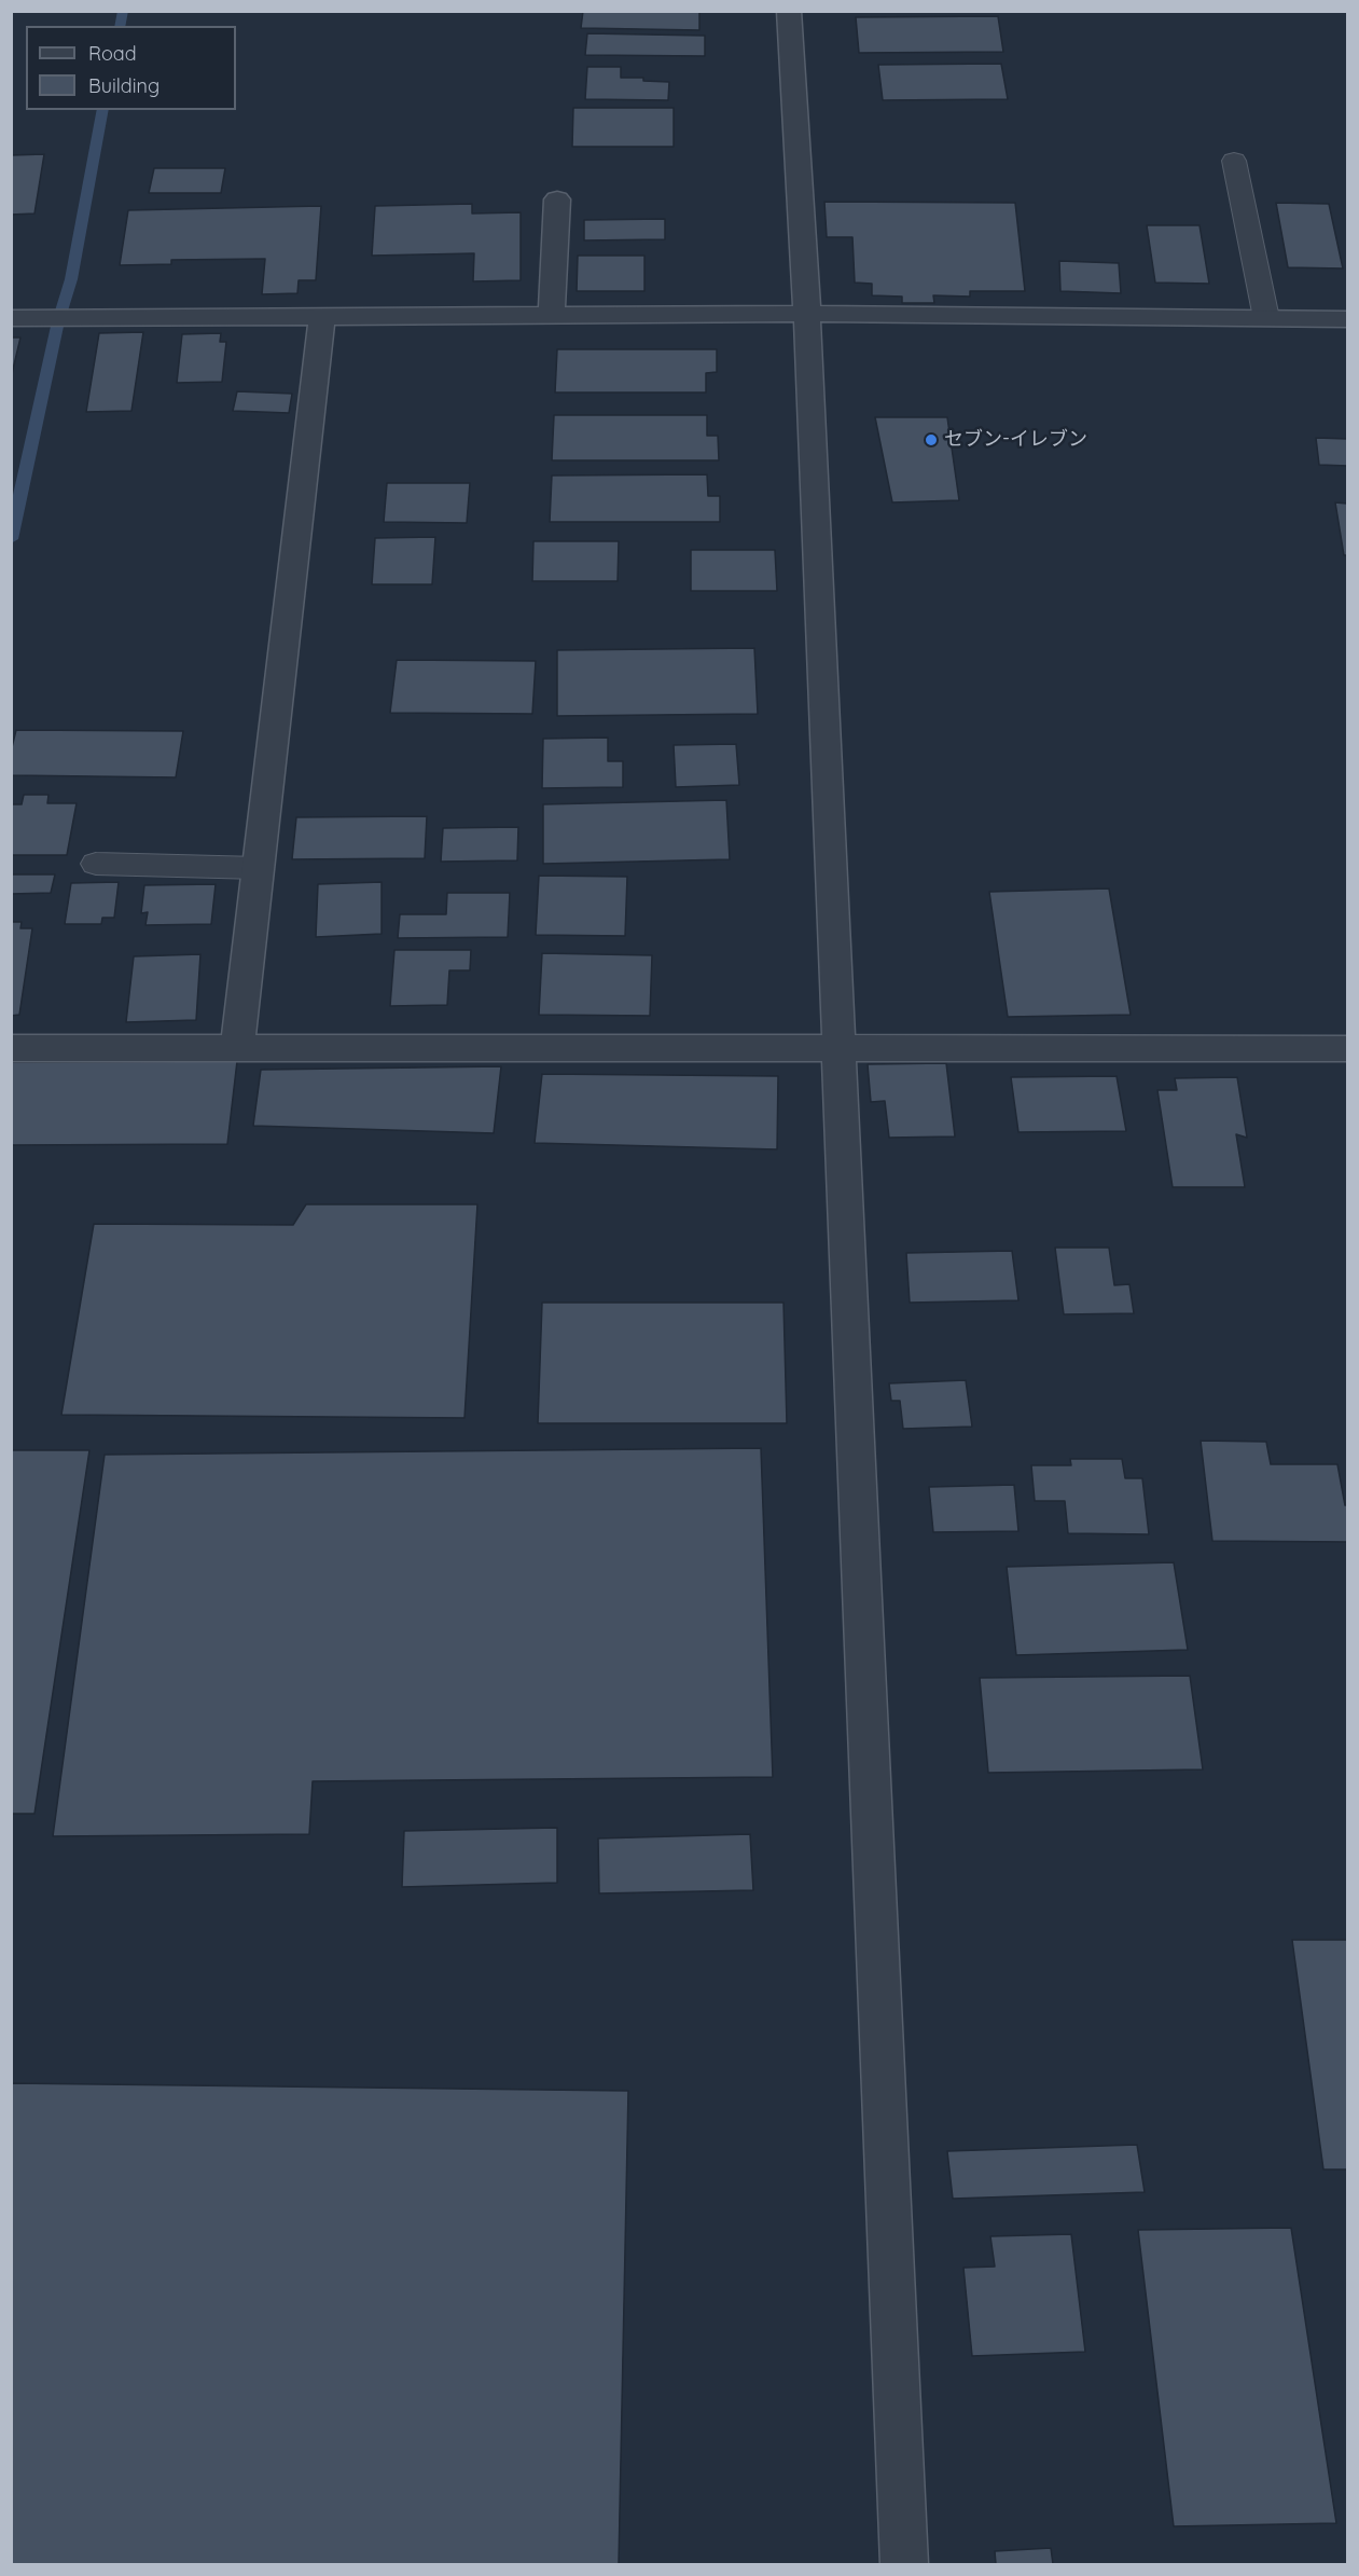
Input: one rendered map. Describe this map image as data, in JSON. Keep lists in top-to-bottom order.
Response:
{
  "places": ["セブン-イレブン"],
  "legend": ["Road", "Building"]
}
